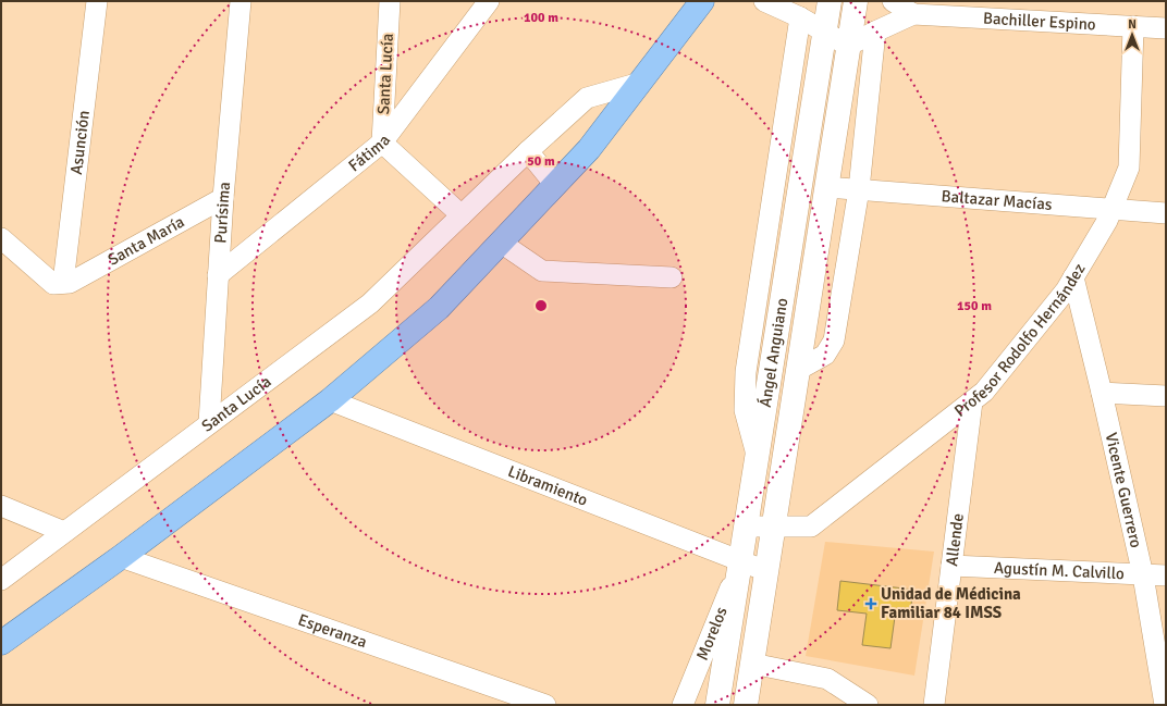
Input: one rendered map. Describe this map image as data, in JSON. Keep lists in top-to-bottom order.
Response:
{
  "streets": {
    "street": [
      "Bachiller Espino",
      "Santa Lucía",
      "Asunción",
      "Fátima",
      "Baltazar Macías",
      "Purísima",
      "Santa María",
      "Profesor Rodolfo Hernández",
      "Ángel Anguiano",
      "Libramiento",
      "Vicente Guerrero",
      "Allende",
      "Agustín M. Calvillo",
      "Esperanza",
      "Morelos"
    ]
  },
  "crossings": [
    ["Bachiller Espino", "Profesor Rodolfo Hernández"],
    ["Santa Lucía", "Fátima"],
    ["Santa Lucía", "Purísima"],
    ["Asunción", "Santa María"],
    ["Fátima", "Purísima"],
    ["Baltazar Macías", "Profesor Rodolfo Hernández"],
    ["Baltazar Macías", "Ángel Anguiano"],
    ["Purísima", "Santa María"],
    ["Profesor Rodolfo Hernández", "Ángel Anguiano"],
    ["Profesor Rodolfo Hernández", "Vicente Guerrero"],
    ["Profesor Rodolfo Hernández", "Allende"],
    ["Ángel Anguiano", "Libramiento"],
    ["Ángel Anguiano", "Morelos"],
    ["Libramiento", "Morelos"],
    ["Vicente Guerrero", "Agustín M. Calvillo"],
    ["Allende", "Agustín M. Calvillo"]
  ],
  "places": {
    "health": ["Unidad de Médicina Familiar 84 IMSS"]
  },
  "north": "top",
  "rings": ["100 m", "50 m", "150 m"]
}
